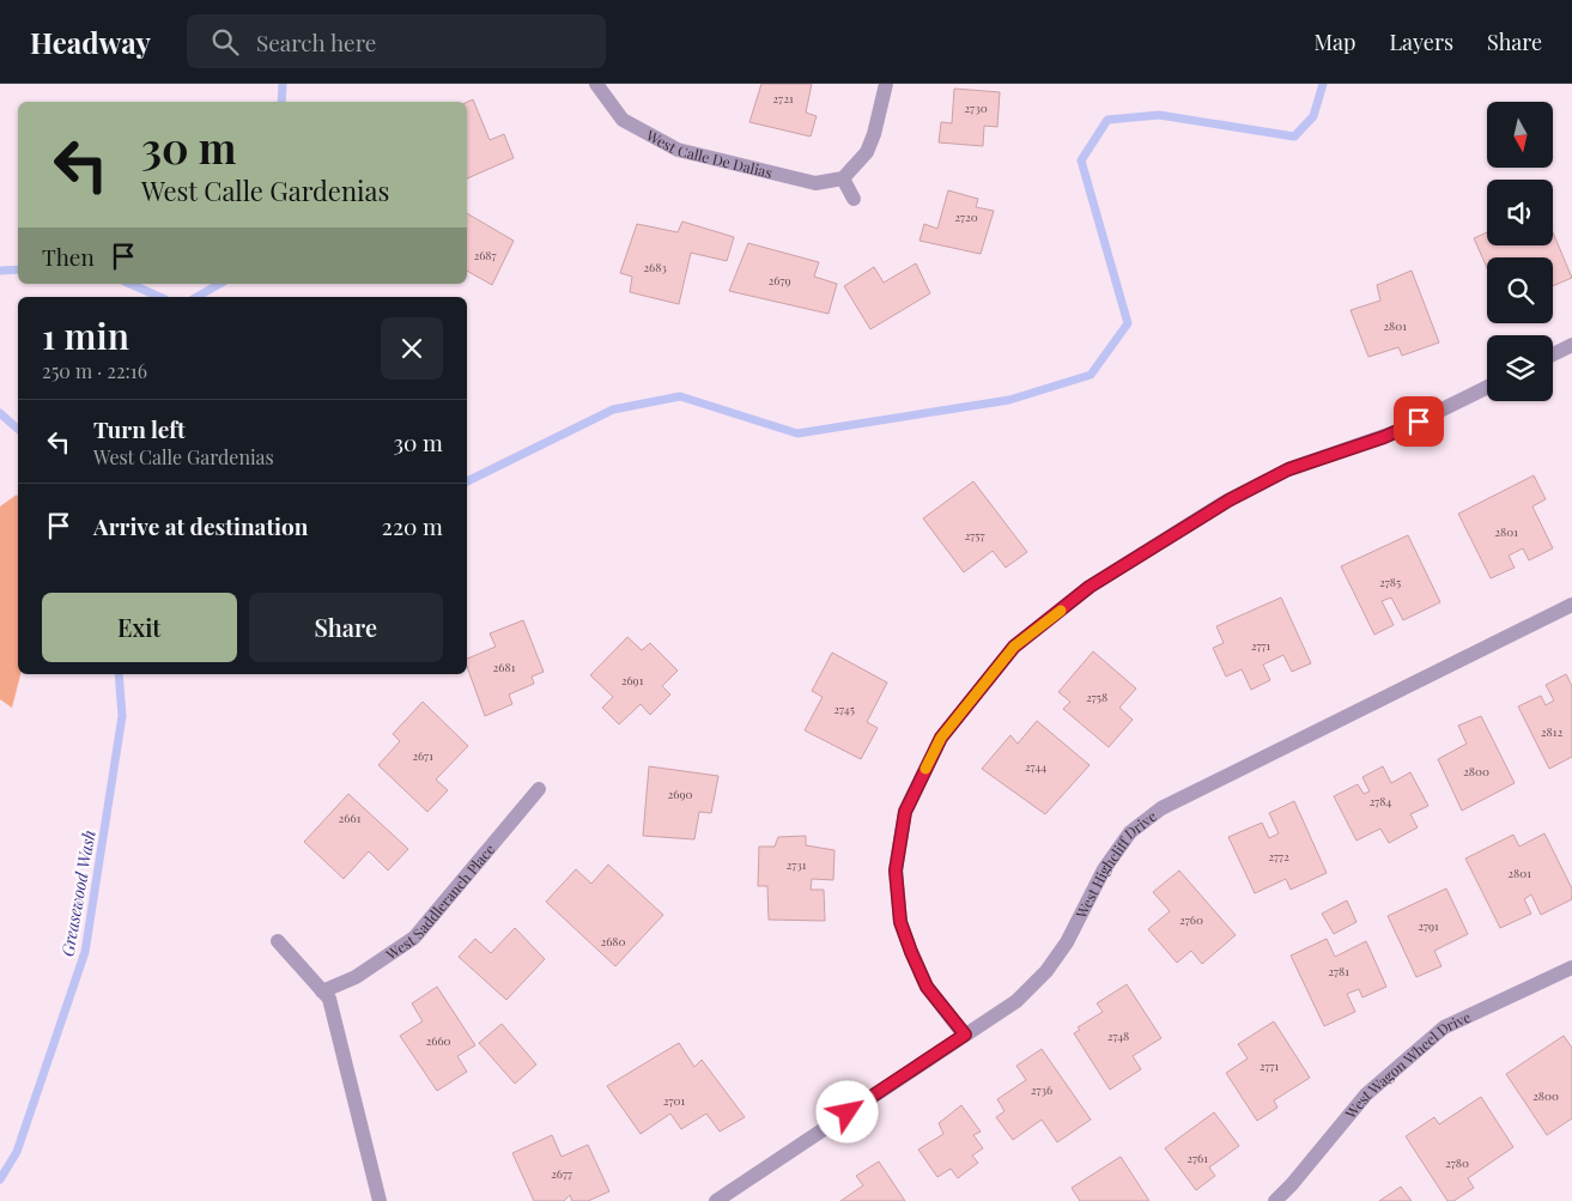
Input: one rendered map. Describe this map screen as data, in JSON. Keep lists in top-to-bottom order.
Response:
{
  "streets": {
    "street": [
      "West Calle De Dalias",
      "West Highcliff Drive",
      "West Saddleranch Place",
      "West Wagon Wheel Drive"
    ]
  },
  "water": ["Greasewood Wash"],
  "house_numbers": [
    "2721",
    "2730",
    "2720",
    "2687",
    "2683",
    "2679",
    "2801",
    "2801",
    "2757",
    "2785",
    "2771",
    "2681",
    "2691",
    "2758",
    "2745",
    "2812",
    "2671",
    "2744",
    "2800",
    "2690",
    "2784",
    "2661",
    "2772",
    "2731",
    "2801",
    "2760",
    "2791",
    "2680",
    "2781",
    "2748",
    "2660",
    "2771",
    "2736",
    "2800",
    "2701",
    "2761",
    "2780",
    "2677"
  ],
  "north": "bottom",
  "page": {
    "header": "Headway",
    "search": "Search here",
    "nav": ["Map", "Layers", "Share"],
    "turn": ["30 m", "West Calle Gardenias"],
    "then": "Then",
    "heading": ["1 min", "250 m · 22:16"],
    "list": [
      {
        "name": "Turn left",
        "note": "West Calle Gardenias",
        "value": "30 m"
      },
      {
        "name": "Arrive at destination",
        "value": "220 m"
      }
    ],
    "buttons": ["Exit", "Share"]
  }
}
